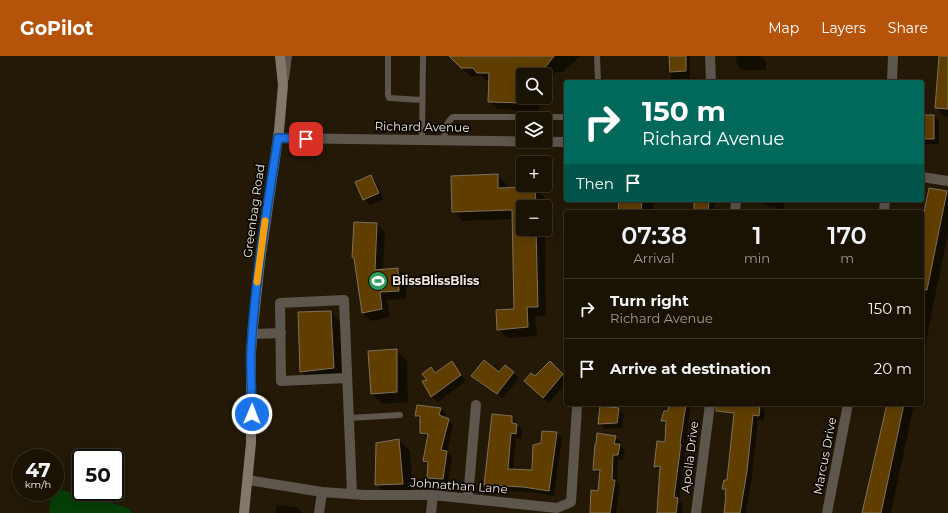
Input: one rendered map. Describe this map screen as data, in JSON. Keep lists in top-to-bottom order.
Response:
{
  "streets": {
    "main road": ["Greenbag Road"],
    "street": [
      "Richard Avenue",
      "Marcus Drive",
      "Apolla Drive",
      "Johnathan Lane"
    ]
  },
  "crossings": [
    ["Richard Avenue", "Greenbag Road"],
    ["Greenbag Road", "Johnathan Lane"]
  ],
  "places": {
    "sports": ["BlissBlissBliss"]
  },
  "page": {
    "header": "GoPilot",
    "nav": ["Map", "Layers", "Share"],
    "map_buttons": ["+", "−"],
    "turn": ["150 m", "Richard Avenue"],
    "then": "Then",
    "eta": [
      "07:38",
      "Arrival",
      "1",
      "min",
      "170",
      "m"
    ],
    "list": [
      {
        "name": "Turn right",
        "note": "Richard Avenue",
        "value": "150 m"
      },
      {
        "name": "Arrive at destination",
        "value": "20 m"
      }
    ],
    "speed": "47 km/h",
    "limit": "50"
  }
}
